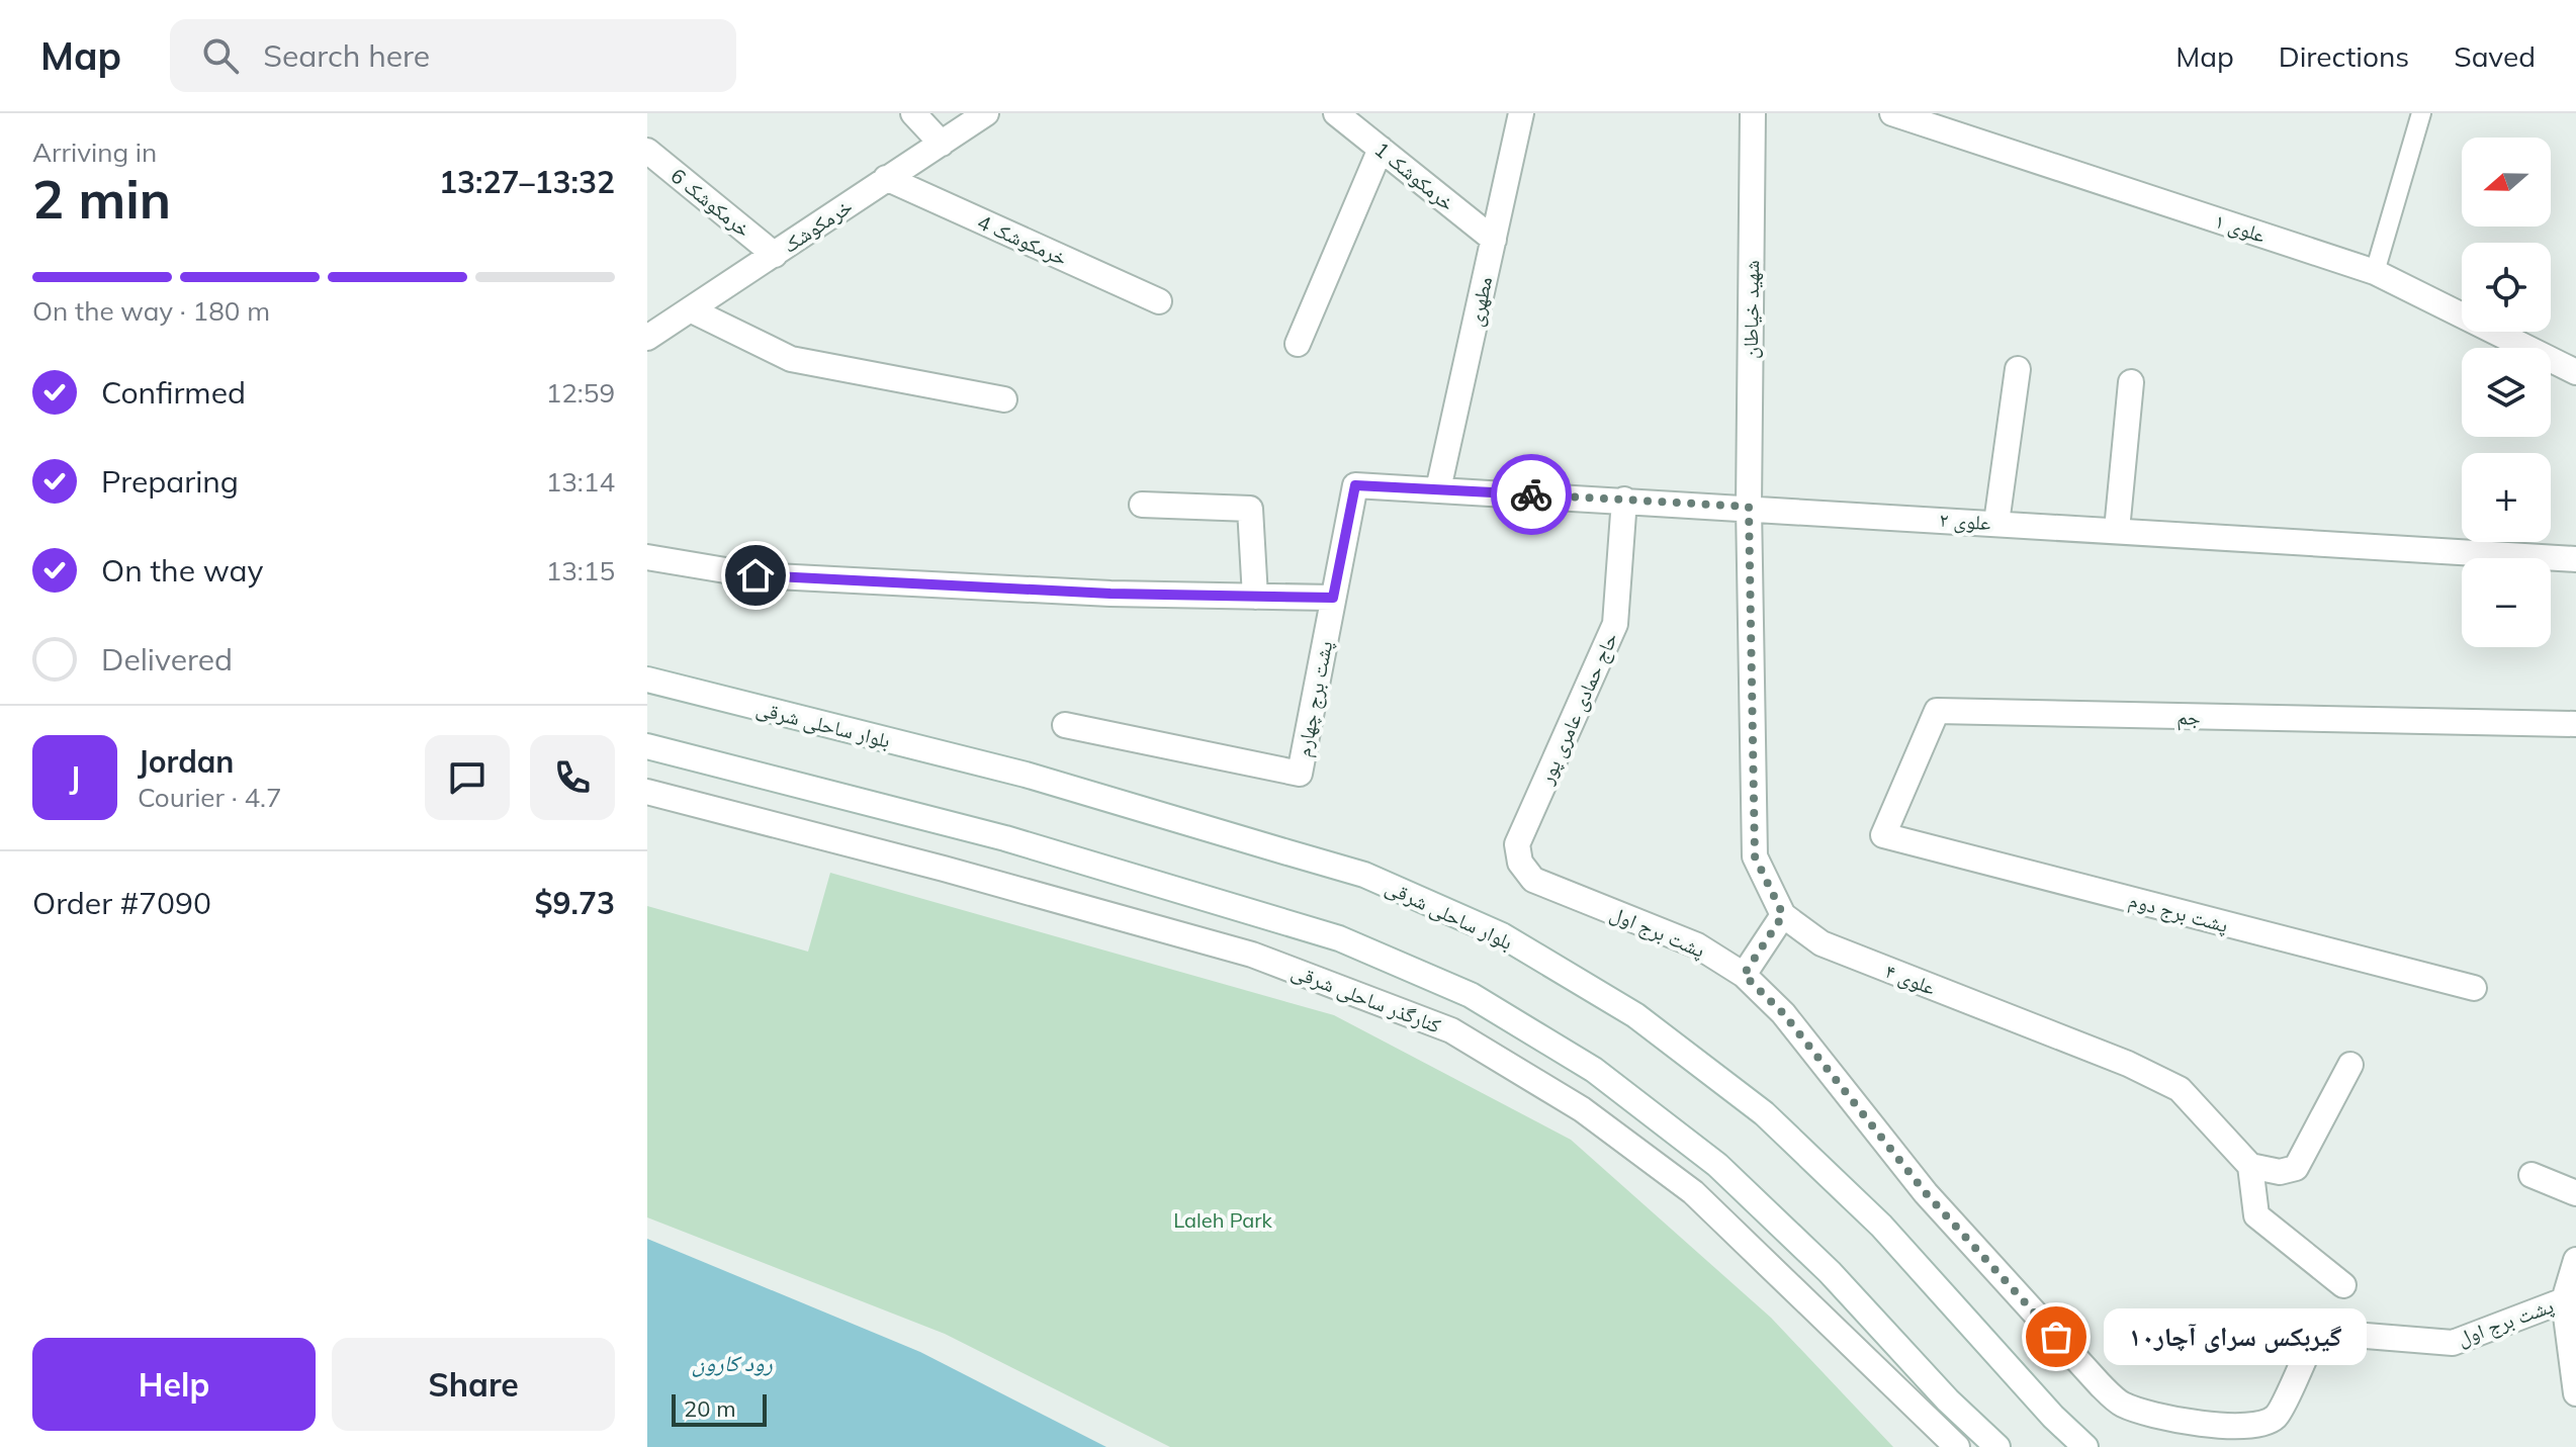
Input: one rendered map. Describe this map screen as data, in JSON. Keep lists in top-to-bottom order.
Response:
{
  "streets": {
    "street": [
      "خرمکوشک 1",
      "خرمکوشک 6",
      "خرمکوشک",
      "علوی ۱",
      "خرمکوشک 4",
      "مطهری",
      "شهید خیاطان",
      "علوی ۲",
      "پشت برج چهارم",
      "حاج حمادی عامری پور",
      "جم",
      "بلوار ساحلی شرقی",
      "پشت برج دوم",
      "پشت برج اول",
      "علوی ۴",
      "کنارگذر ساحلی شرقی"
    ]
  },
  "crossings": [
    ["خرمکوشک 1", "مطهری"],
    ["خرمکوشک 6", "خرمکوشک"],
    ["خرمکوشک", "خرمکوشک 4"],
    ["مطهری", "علوی ۲"],
    ["شهید خیاطان", "علوی ۲"],
    ["شهید خیاطان", "علوی ۴"],
    ["علوی ۲", "پشت برج چهارم"],
    ["علوی ۲", "حاج حمادی عامری پور"],
    ["علوی ۲", "علوی ۴"],
    ["حاج حمادی عامری پور", "پشت برج اول"],
    ["جم", "پشت برج دوم"]
  ],
  "water": ["رود کارون"],
  "parks": ["Laleh Park"],
  "places": ["گیربکس سرای آچار۱۰"],
  "scale_bar": "20 m",
  "north": "left",
  "page": {
    "header": "Map",
    "search": "Search here",
    "nav": ["Map", "Directions", "Saved"],
    "heading": ["2 min", "Arriving in", "13:27–13:32"],
    "panel": [
      "Jordan",
      "Courier · 4.7",
      "Order #7090",
      "$9.73"
    ],
    "map_buttons": ["+", "−"],
    "bar": "On the way · 180 m",
    "list": [
      ["Confirmed", "12:59"],
      ["Preparing", "13:14"],
      ["On the way", "13:15"],
      "Delivered"
    ],
    "round": "J",
    "bubble": "گیربکس سرای آچار۱۰",
    "buttons": ["Help", "Share"],
    "scale": "20 m"
  }
}
